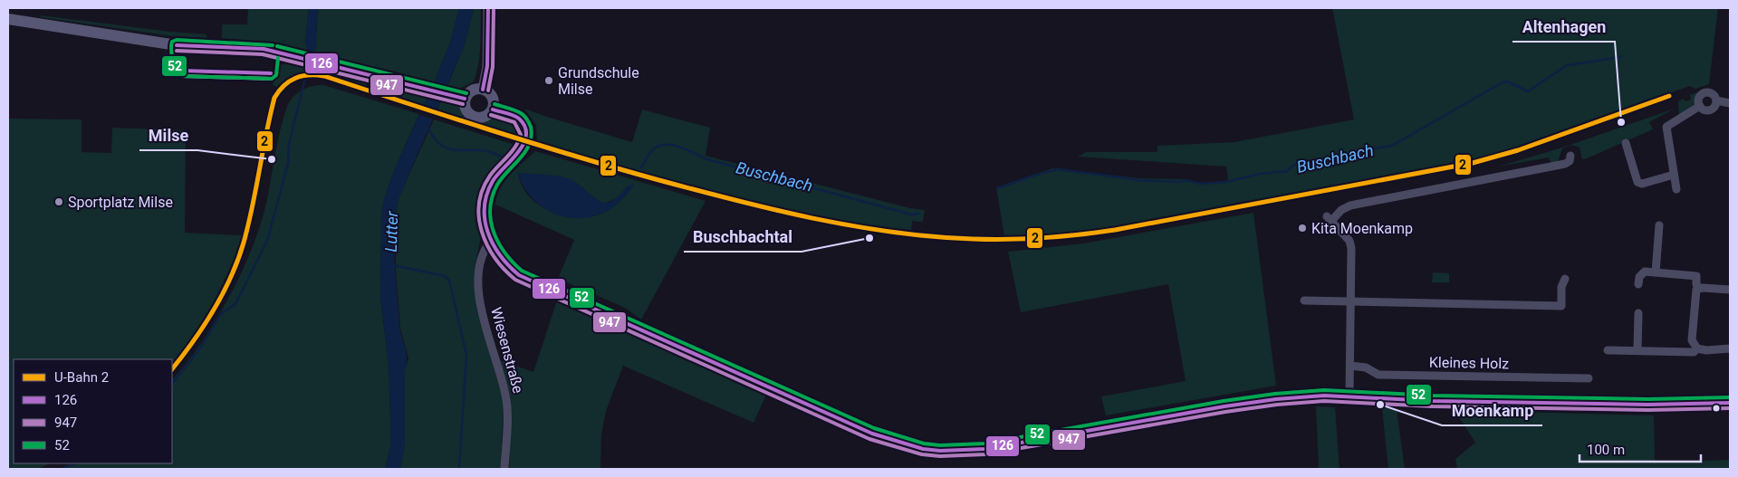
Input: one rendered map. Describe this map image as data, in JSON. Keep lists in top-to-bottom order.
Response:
{
  "streets": {
    "street": ["Wiesenstraße", "Kleines Holz"]
  },
  "water": ["Buschbach", "Lutter"],
  "places": [
    "Grundschule Milse",
    "Altenhagen",
    "Milse",
    "Sportplatz Milse",
    "Kita Moenkamp",
    "Buschbachtal",
    "Moenkamp"
  ],
  "lines": [
    "transit line 126",
    "transit line 947",
    "transit line 52",
    "metro line 2"
  ],
  "legend": [
    "U-Bahn 2",
    "126",
    "947",
    "52"
  ],
  "scale_bar": "100 m"
}
